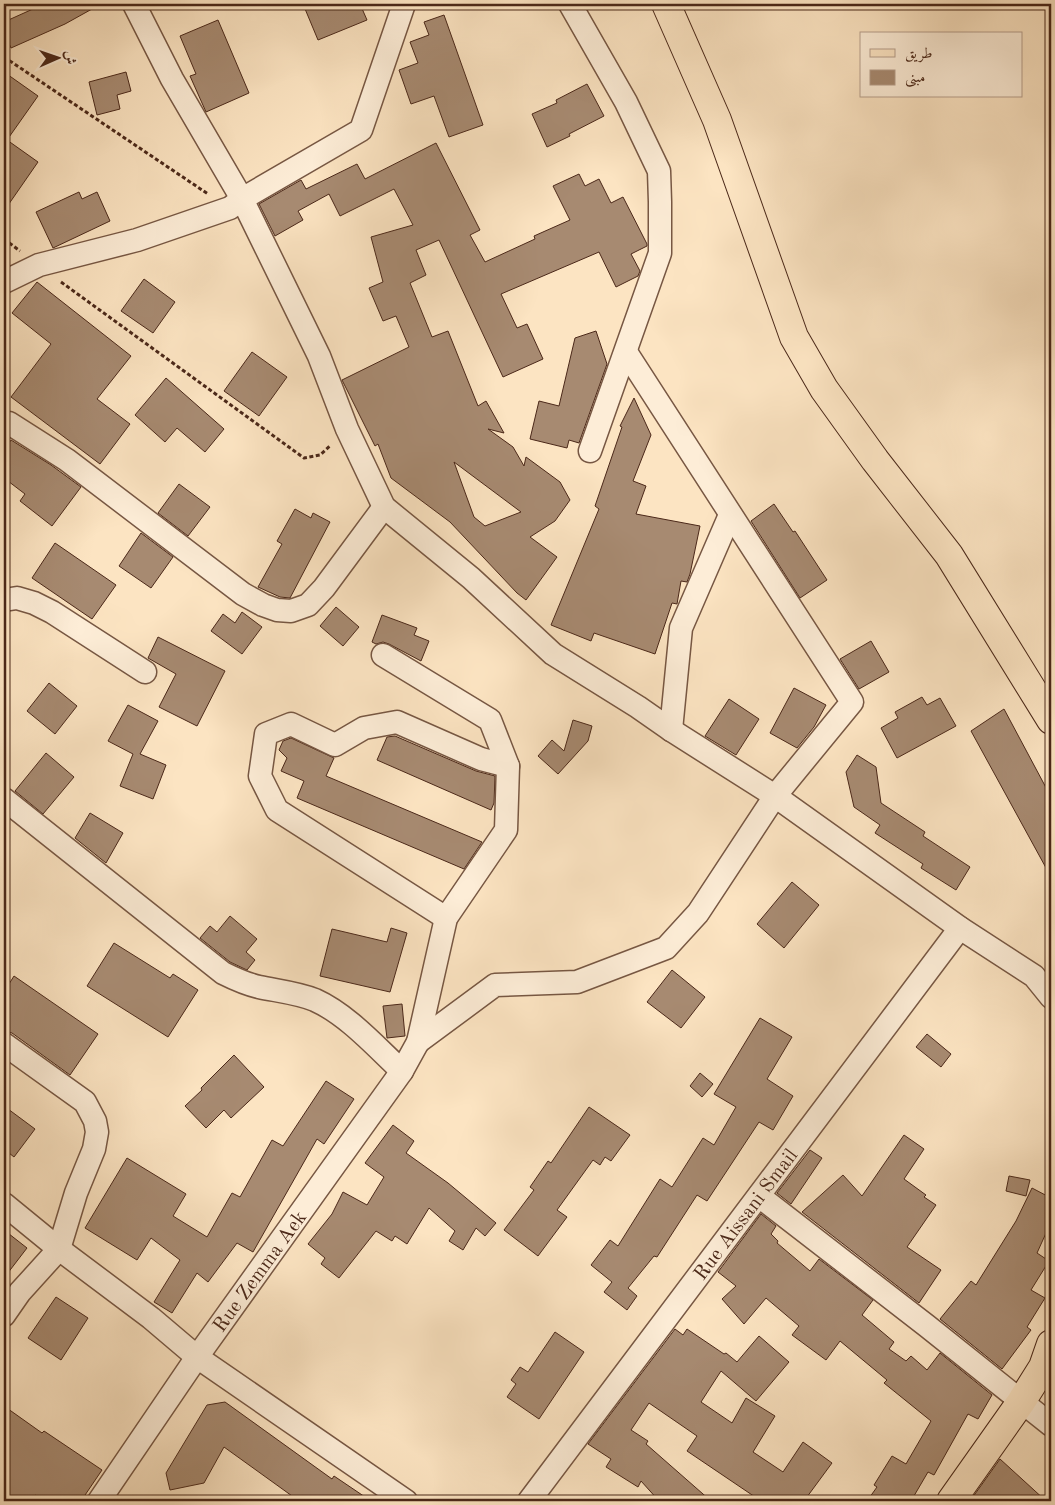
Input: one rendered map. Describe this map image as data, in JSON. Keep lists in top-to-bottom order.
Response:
{
  "streets": {
    "street": ["Rue Aissani Smail", "Rue Zemma Aek"]
  },
  "legend": ["طريق", "مبنى"],
  "north": "right"
}
